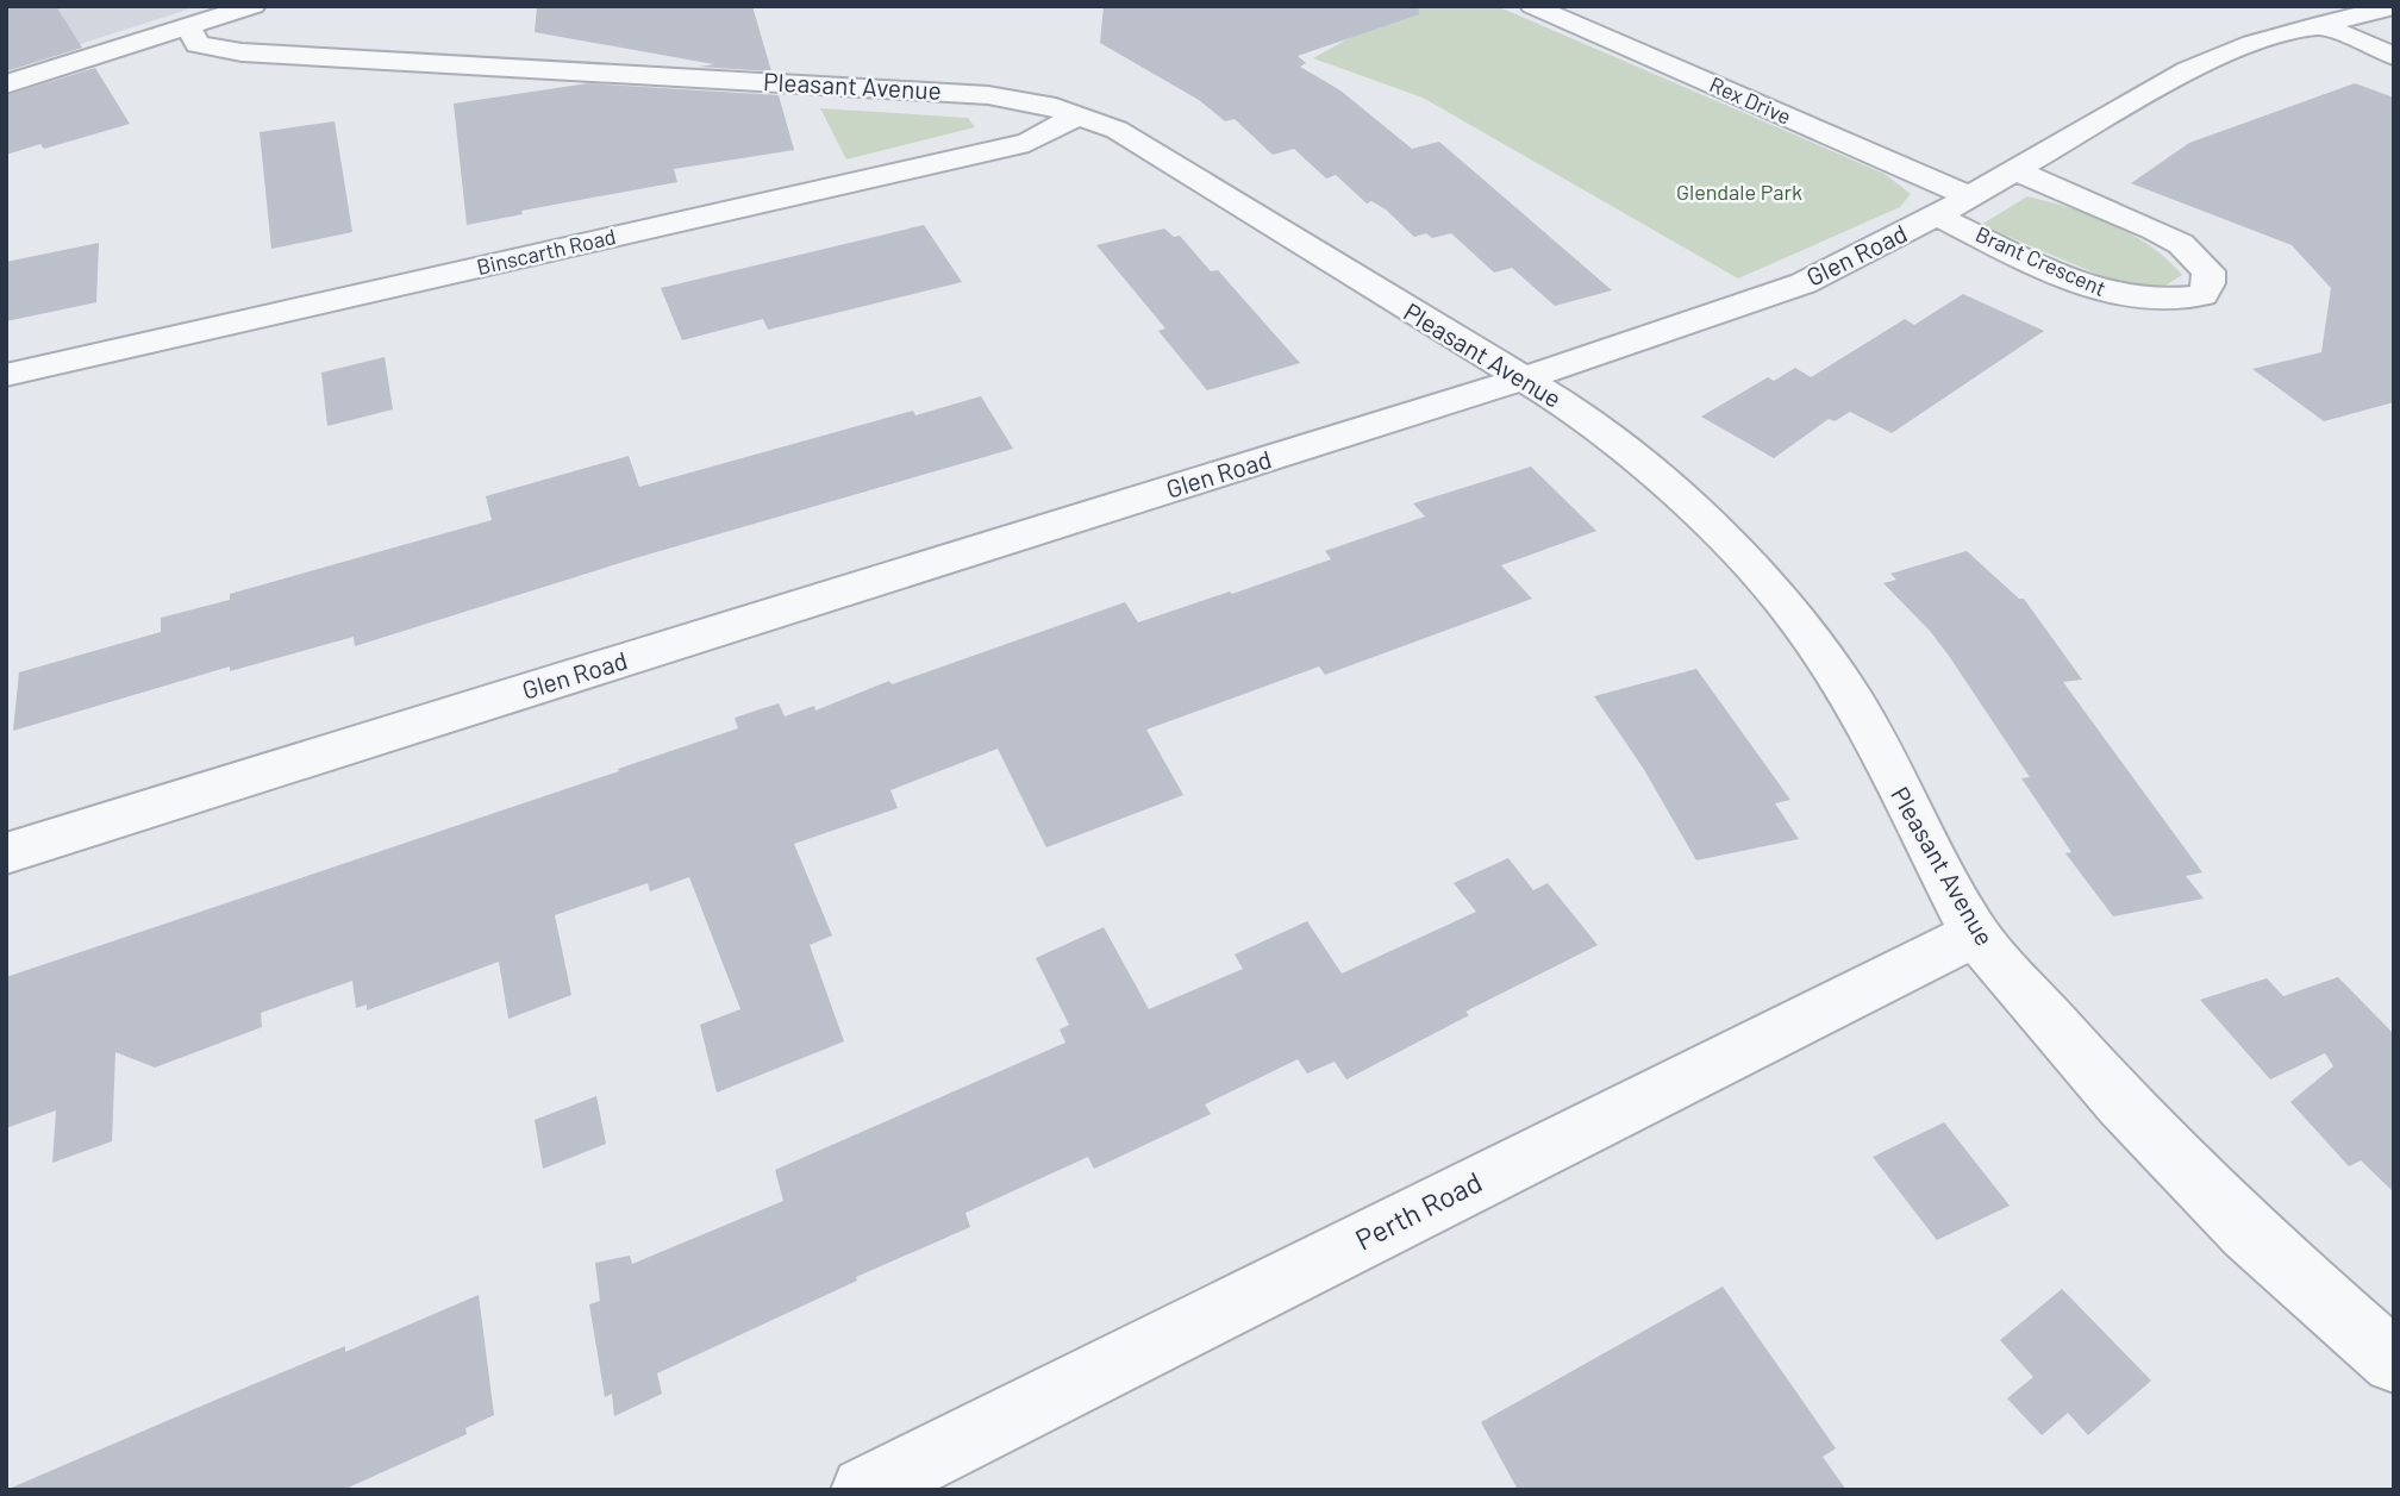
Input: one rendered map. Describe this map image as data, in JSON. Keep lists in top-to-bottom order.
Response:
{
  "streets": {
    "street": [
      "Pleasant Avenue",
      "Rex Drive",
      "Binscarth Road",
      "Glen Road",
      "Brant Crescent",
      "Perth Road"
    ]
  },
  "crossings": [
    ["Pleasant Avenue", "Binscarth Road"],
    ["Pleasant Avenue", "Glen Road"],
    ["Pleasant Avenue", "Perth Road"],
    ["Rex Drive", "Glen Road"],
    ["Rex Drive", "Brant Crescent"],
    ["Glen Road", "Brant Crescent"]
  ],
  "parks": ["Glendale Park"]
}
